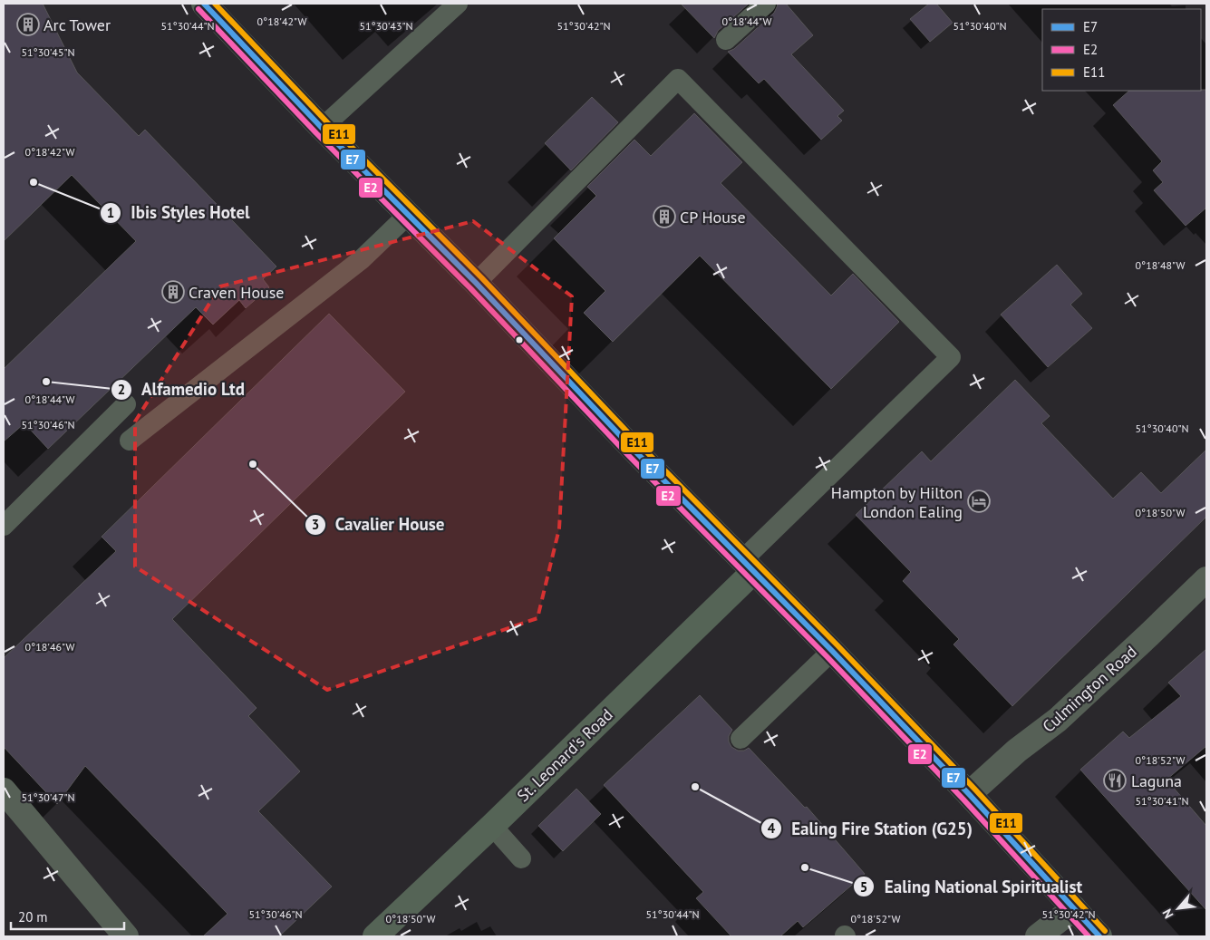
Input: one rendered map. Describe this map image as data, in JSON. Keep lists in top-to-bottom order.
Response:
{
  "streets": {
    "street": ["Culmington Road", "St. Leonard's Road"]
  },
  "places": {
    "building": ["Arc Tower", "CP House", "Craven House"],
    "other": [
      "Ibis Styles Hotel",
      "Alfamedio Ltd",
      "Cavalier House",
      "Ealing Fire Station (G25)",
      "Ealing National Spiritualist"
    ],
    "hotel": ["Hampton by Hilton London Ealing"],
    "restaurant": ["Laguna"]
  },
  "lines": ["transit line E7", "transit line E11", "transit line E2"],
  "legend": ["E7", "E2", "E11"],
  "scale_bar": "20 m",
  "north": "bottom left",
  "coordinates": [
    "0°18'42\"W",
    "0°18'44\"W",
    "51°30'44\"N",
    "51°30'43\"N",
    "51°30'42\"N",
    "51°30'40\"N",
    "51°30'45\"N",
    "0°18'48\"W",
    "51°30'46\"N",
    "0°18'50\"W",
    "0°18'46\"W",
    "0°18'52\"W",
    "51°30'47\"N",
    "51°30'41\"N"
  ]
}
